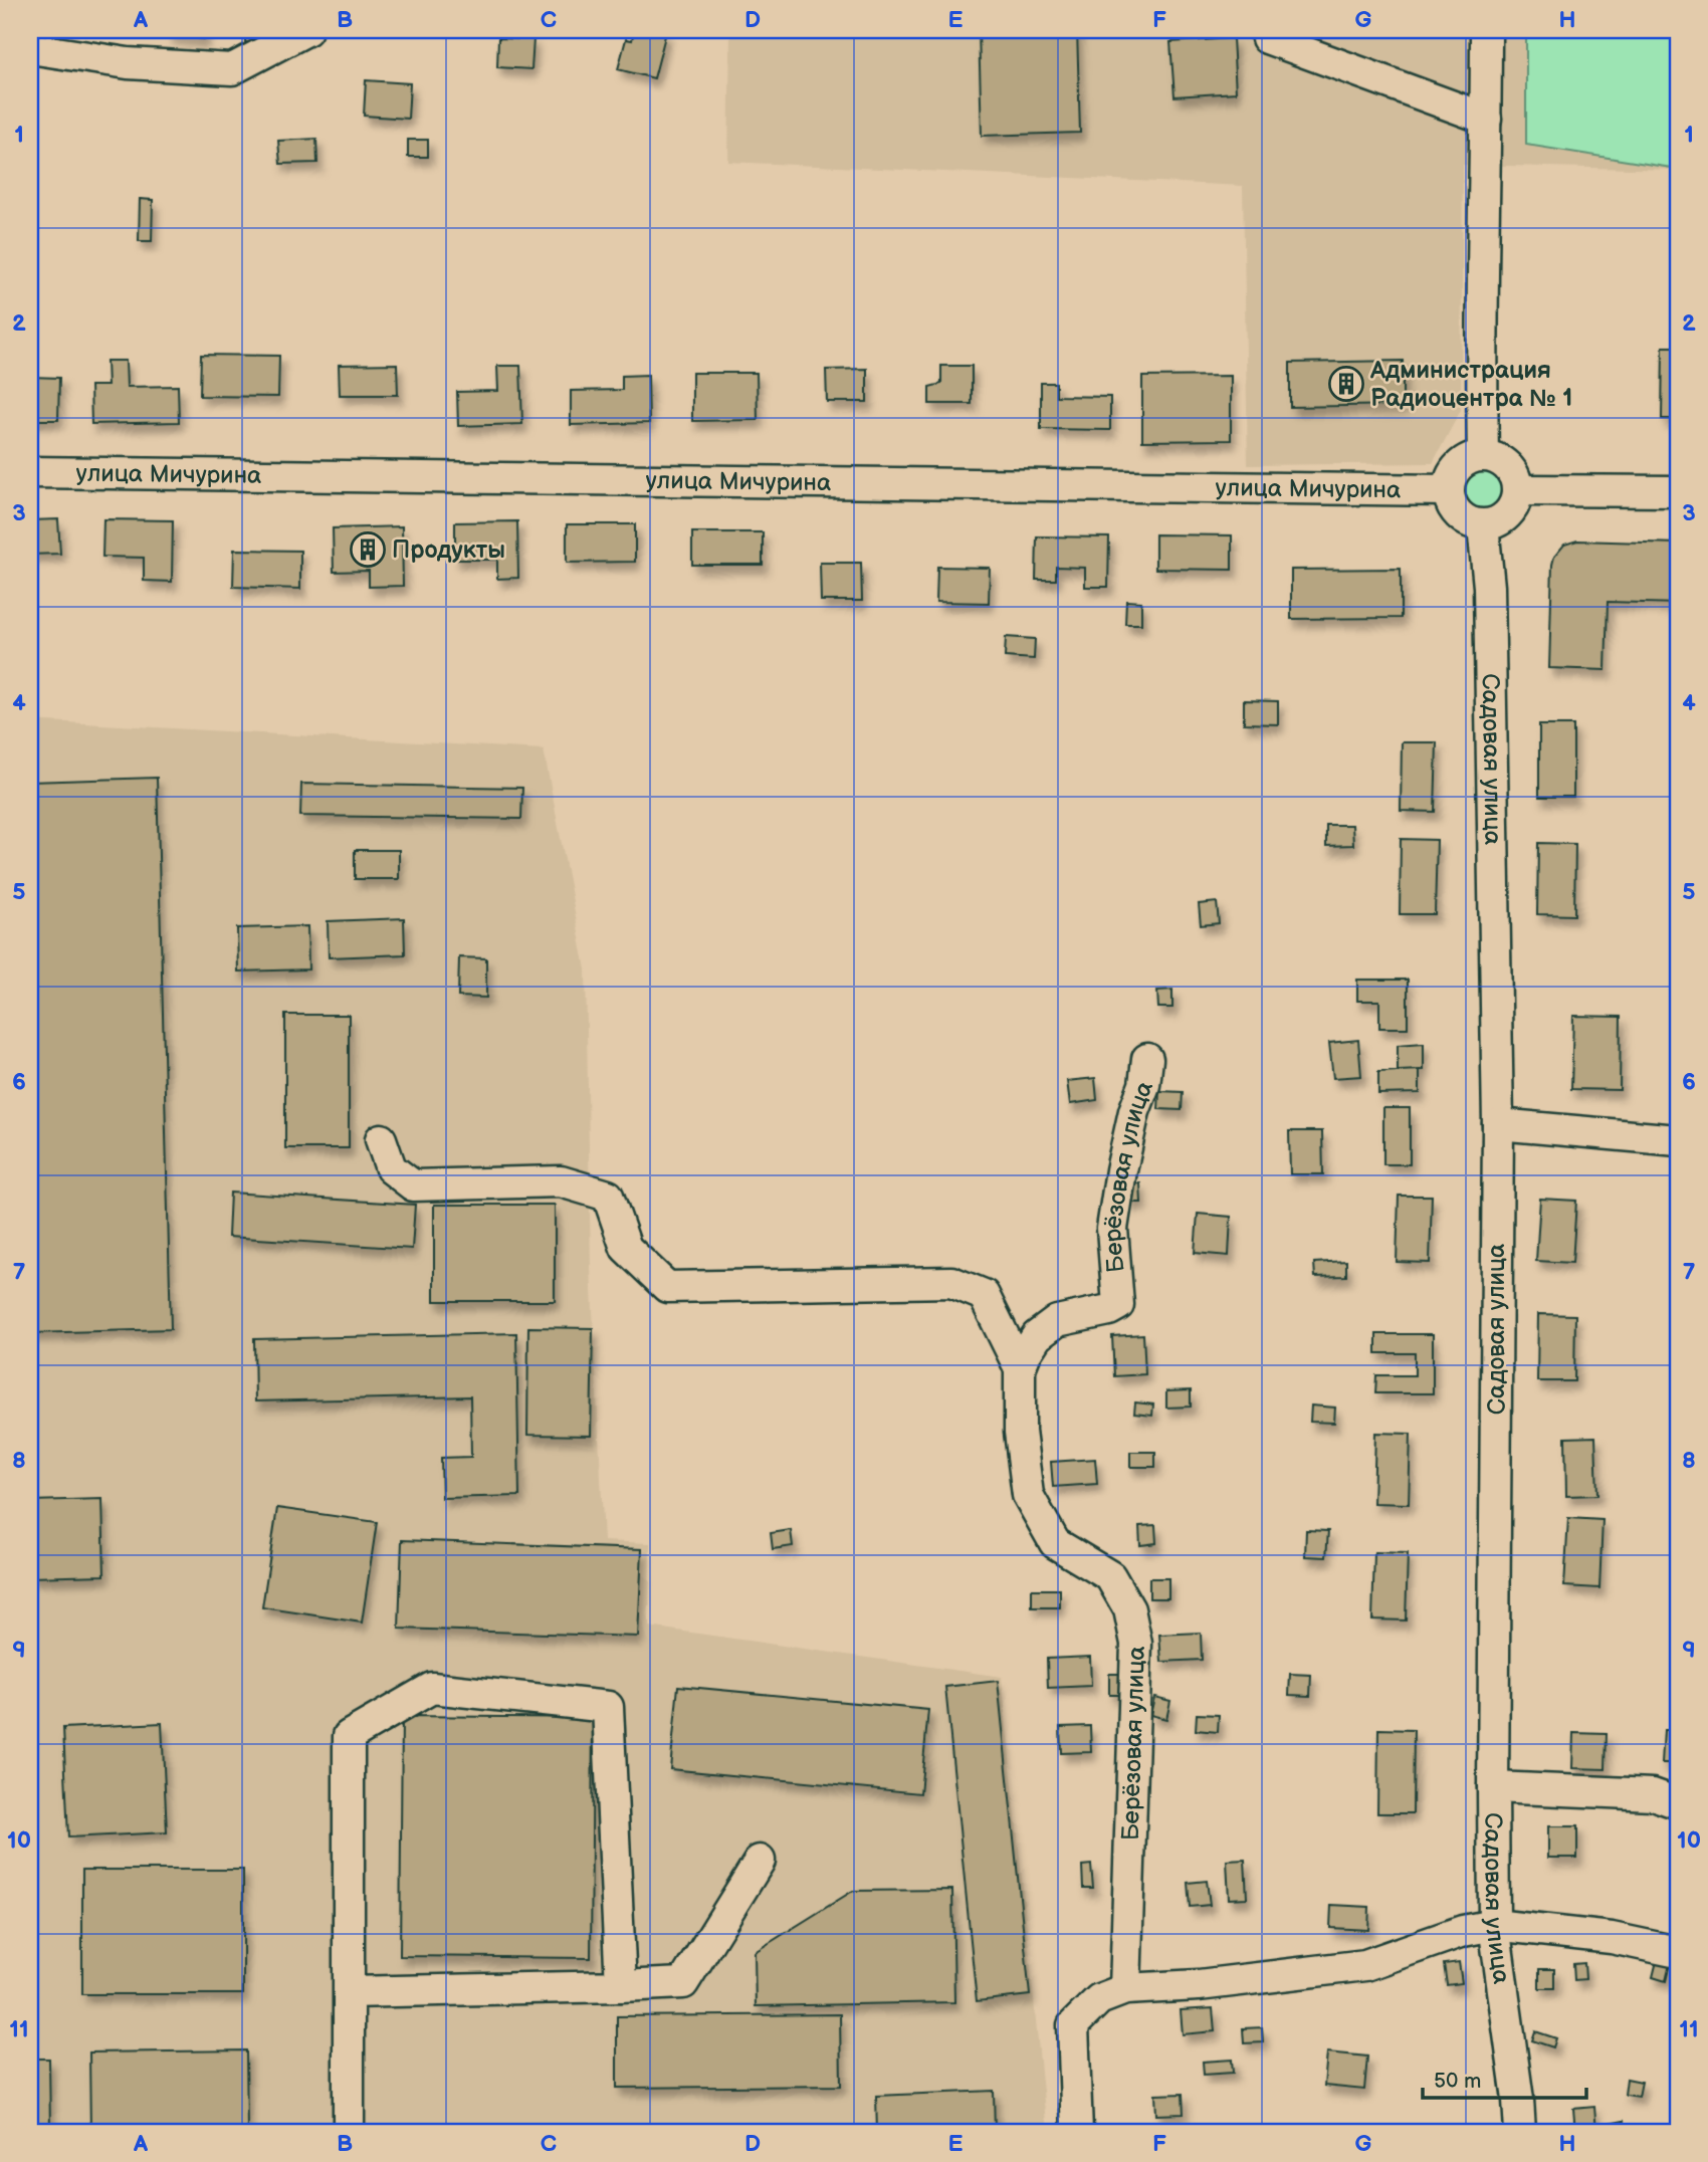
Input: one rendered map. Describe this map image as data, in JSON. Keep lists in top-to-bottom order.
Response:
{
  "streets": {
    "street": ["улица Мичурина", "Садовая улица", "Берёзовая улица"]
  },
  "crossings": [
    ["улица Мичурина", "Садовая улица"]
  ],
  "places": {
    "building": ["Администрация Радиоцентра № 1", "Продукты"]
  },
  "scale_bar": "50 m",
  "grid": {
    "columns": [
      "A",
      "B",
      "C",
      "D",
      "E",
      "F",
      "G",
      "H"
    ],
    "rows": [
      "1",
      "2",
      "3",
      "4",
      "5",
      "6",
      "7",
      "8",
      "9",
      "10",
      "11"
    ]
  }
}
